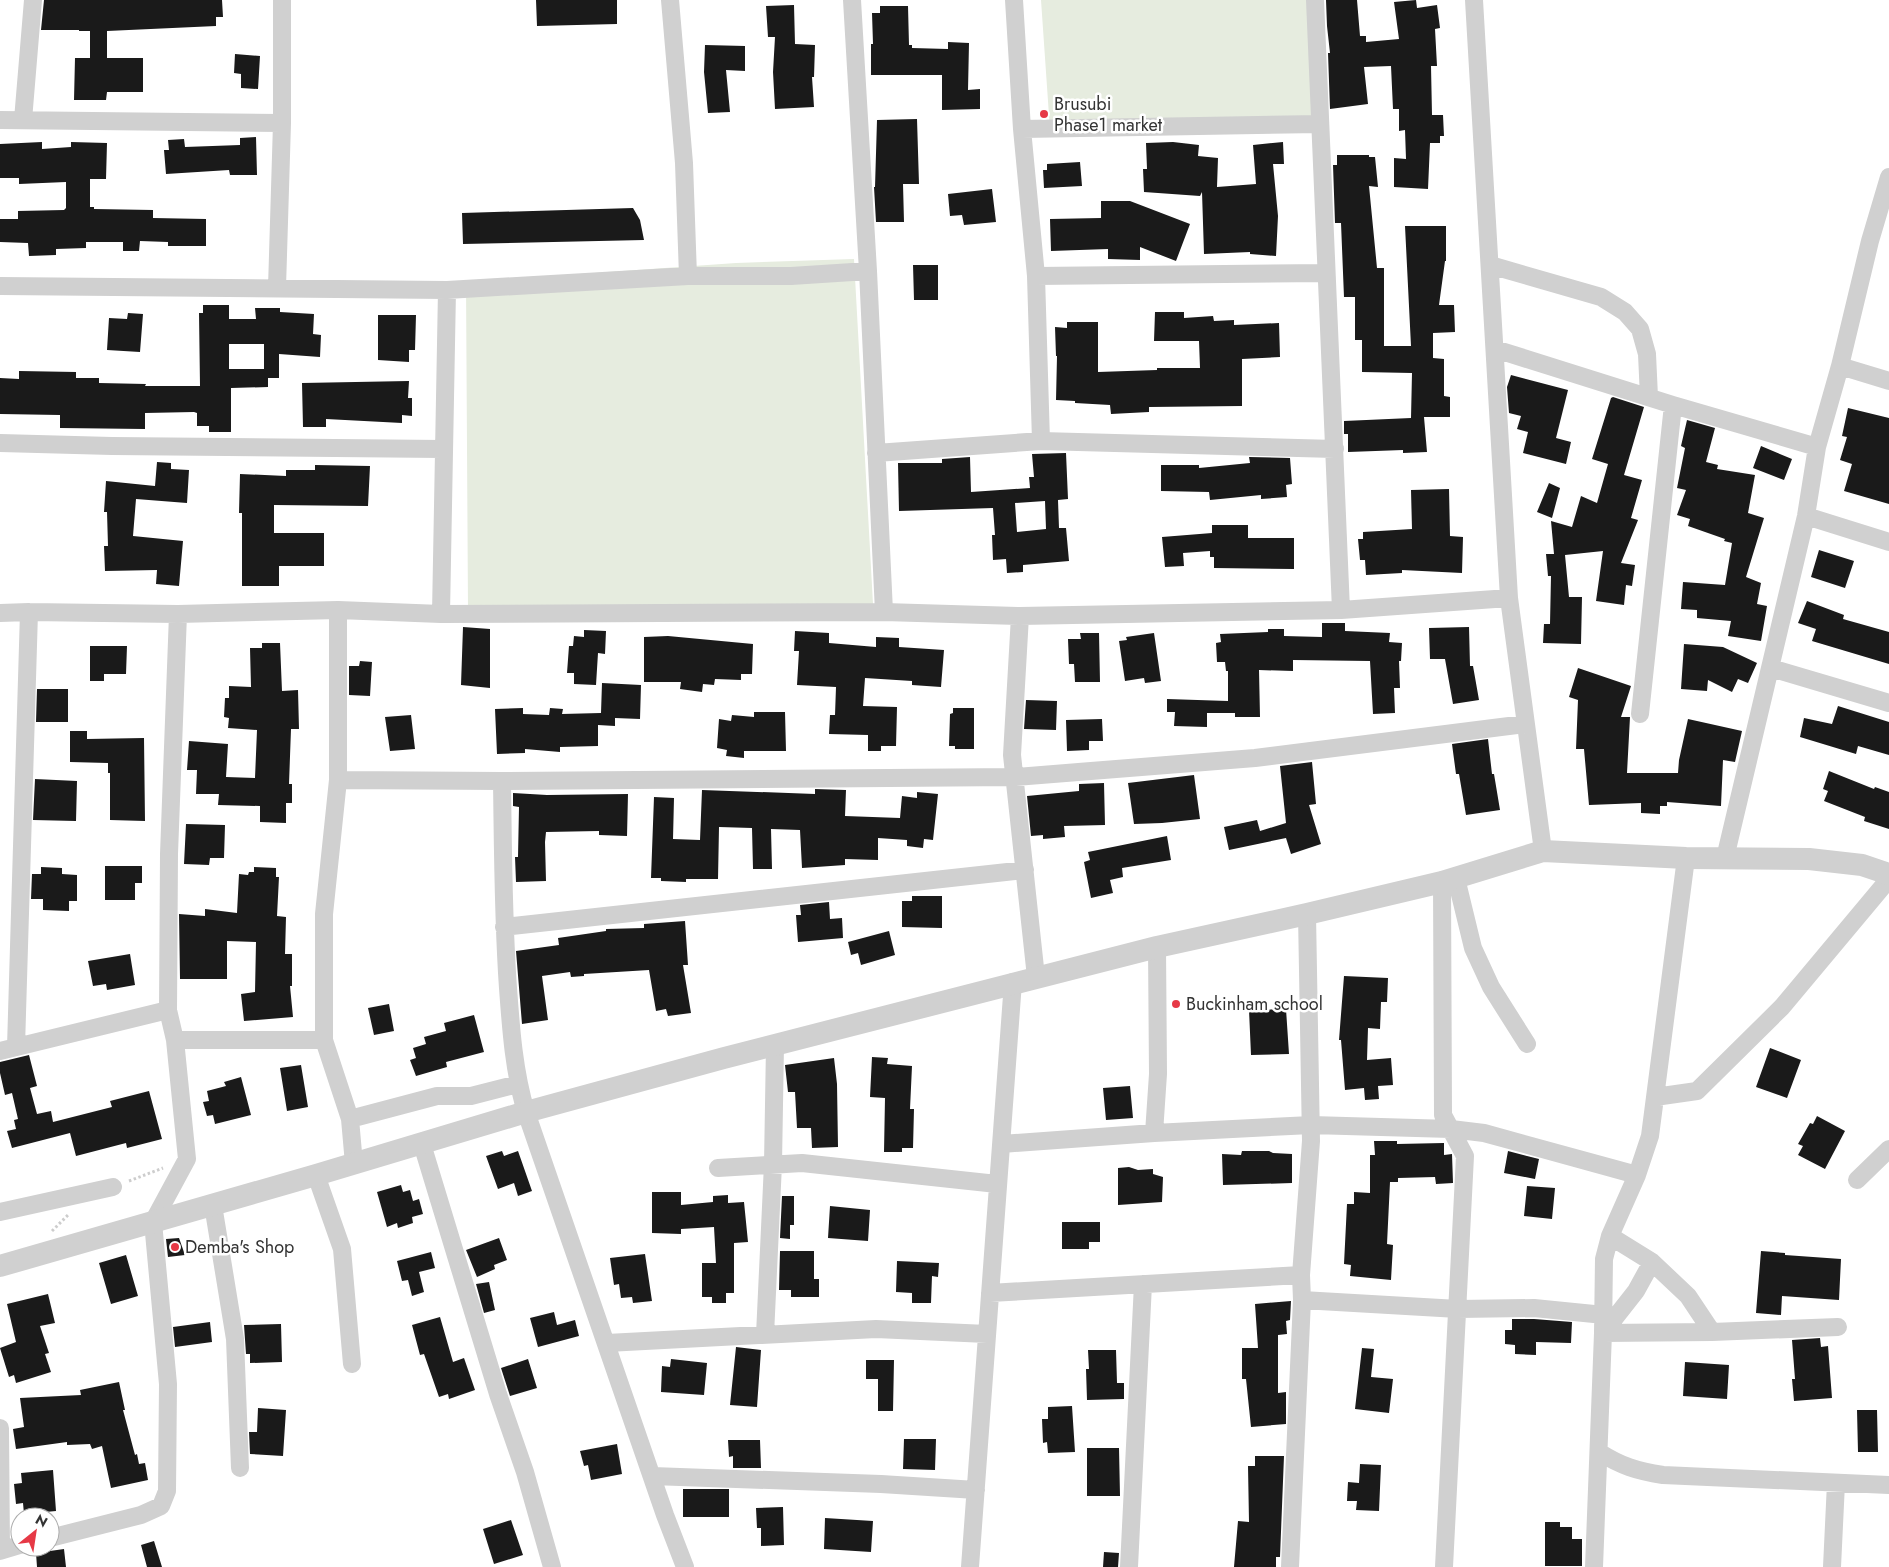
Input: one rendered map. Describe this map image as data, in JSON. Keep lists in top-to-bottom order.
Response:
{
  "places": ["Brusubi Phase1 market", "Buckinham school", "Demba's Shop"],
  "north": "top right"
}
